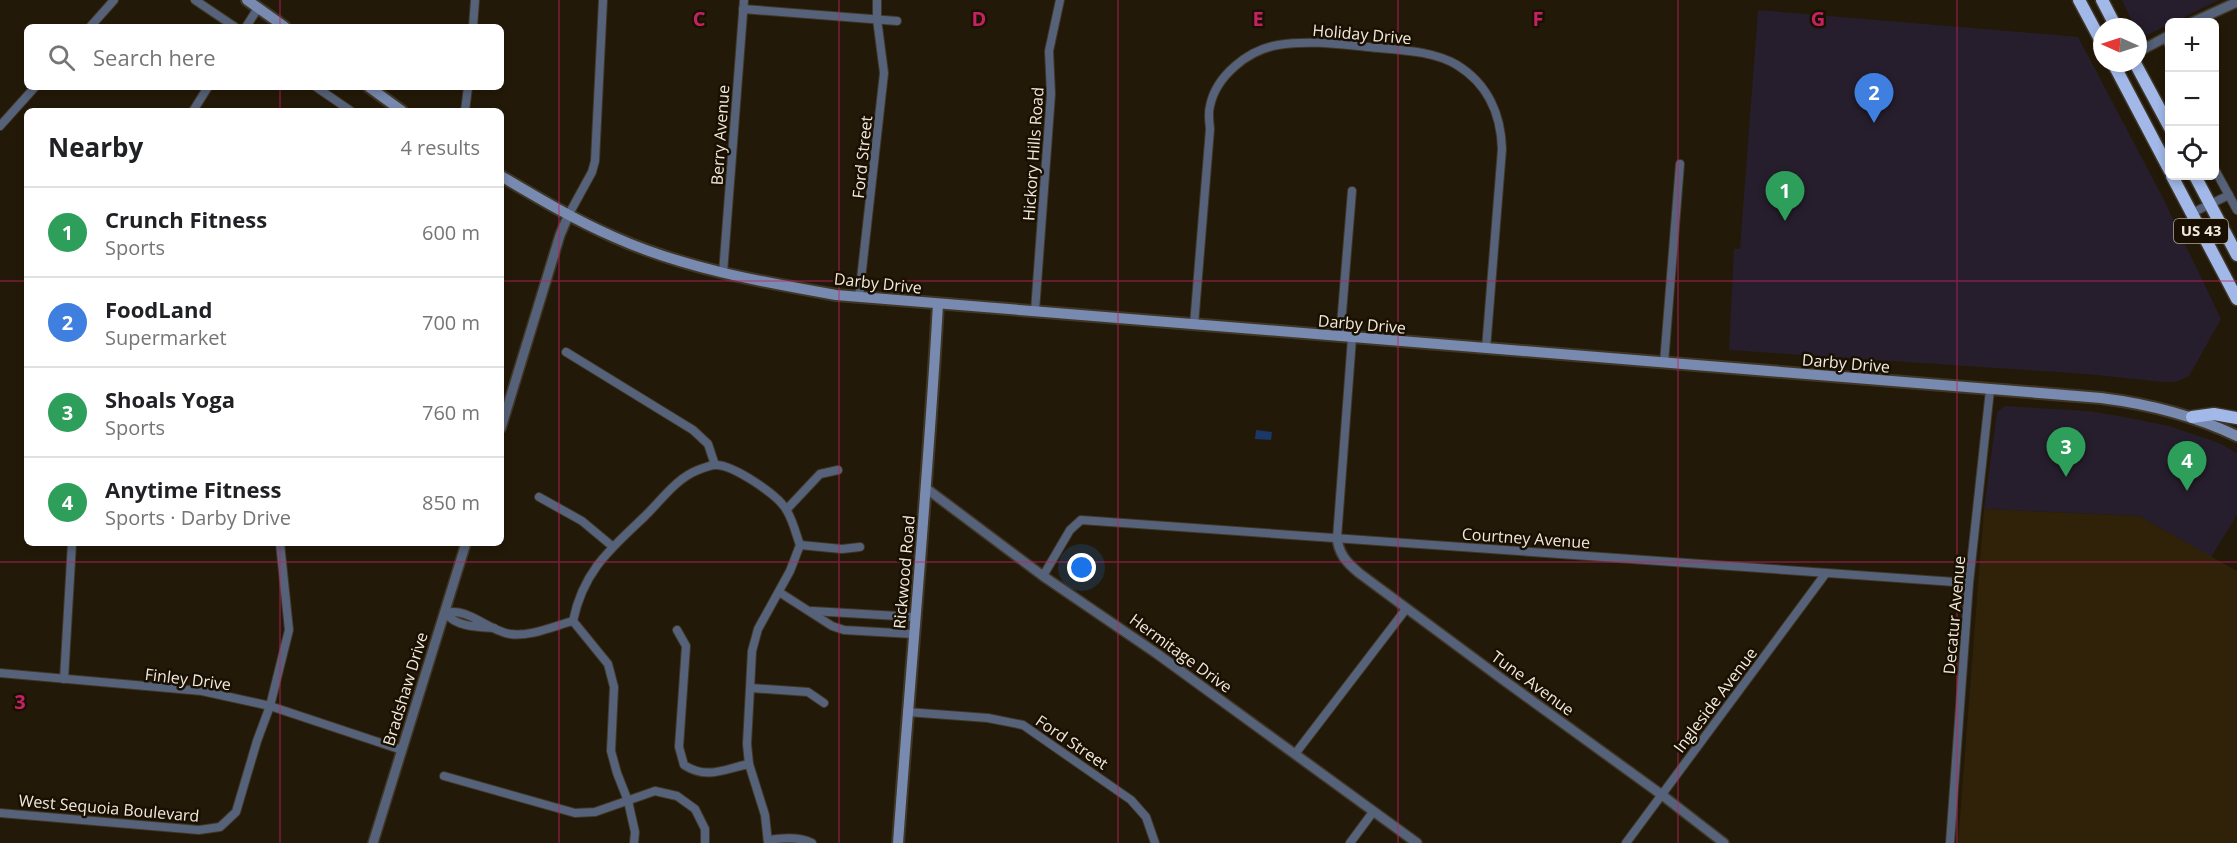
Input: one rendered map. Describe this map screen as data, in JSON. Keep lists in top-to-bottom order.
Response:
{
  "streets": {
    "highway": ["US 43"],
    "main road": ["Darby Drive", "Rickwood Road"],
    "street": [
      "Holiday Drive",
      "Berry Avenue",
      "Hickory Hills Road",
      "Ford Street",
      "Courtney Avenue",
      "Decatur Avenue",
      "Hermitage Drive",
      "Finley Drive",
      "Tune Avenue",
      "Bradshaw Drive",
      "Ingleside Avenue",
      "West Sequoia Boulevard"
    ]
  },
  "crossings": [
    ["Holiday Drive", "Darby Drive"],
    ["Berry Avenue", "Darby Drive"],
    ["Hickory Hills Road", "Darby Drive"],
    ["Ford Street", "Darby Drive"],
    ["Ford Street", "Rickwood Road"],
    ["Darby Drive", "Rickwood Road"],
    ["Darby Drive", "Decatur Avenue"],
    ["Courtney Avenue", "Decatur Avenue"],
    ["Courtney Avenue", "Hermitage Drive"],
    ["Courtney Avenue", "Tune Avenue"],
    ["Courtney Avenue", "Ingleside Avenue"],
    ["Rickwood Road", "Hermitage Drive"],
    ["Finley Drive", "Bradshaw Drive"],
    ["Finley Drive", "West Sequoia Boulevard"],
    ["Tune Avenue", "Ingleside Avenue"]
  ],
  "north": "left",
  "page": {
    "map_buttons": ["+", "−"],
    "search": "Search here",
    "pins": [
      "2",
      "1",
      "3",
      "4"
    ],
    "heading": ["Nearby", "4 results"],
    "list": [
      {
        "mark": "1",
        "name": "Crunch Fitness",
        "note": "Sports",
        "value": "600 m"
      },
      {
        "mark": "2",
        "name": "FoodLand",
        "note": "Supermarket",
        "value": "700 m"
      },
      {
        "mark": "3",
        "name": "Shoals Yoga",
        "note": "Sports",
        "value": "760 m"
      },
      {
        "mark": "4",
        "name": "Anytime Fitness",
        "note": "Sports · Darby Drive",
        "value": "850 m"
      }
    ]
  },
  "grid": {
    "columns": [
      "C",
      "D",
      "E",
      "F",
      "G"
    ],
    "rows": ["3"]
  }
}
